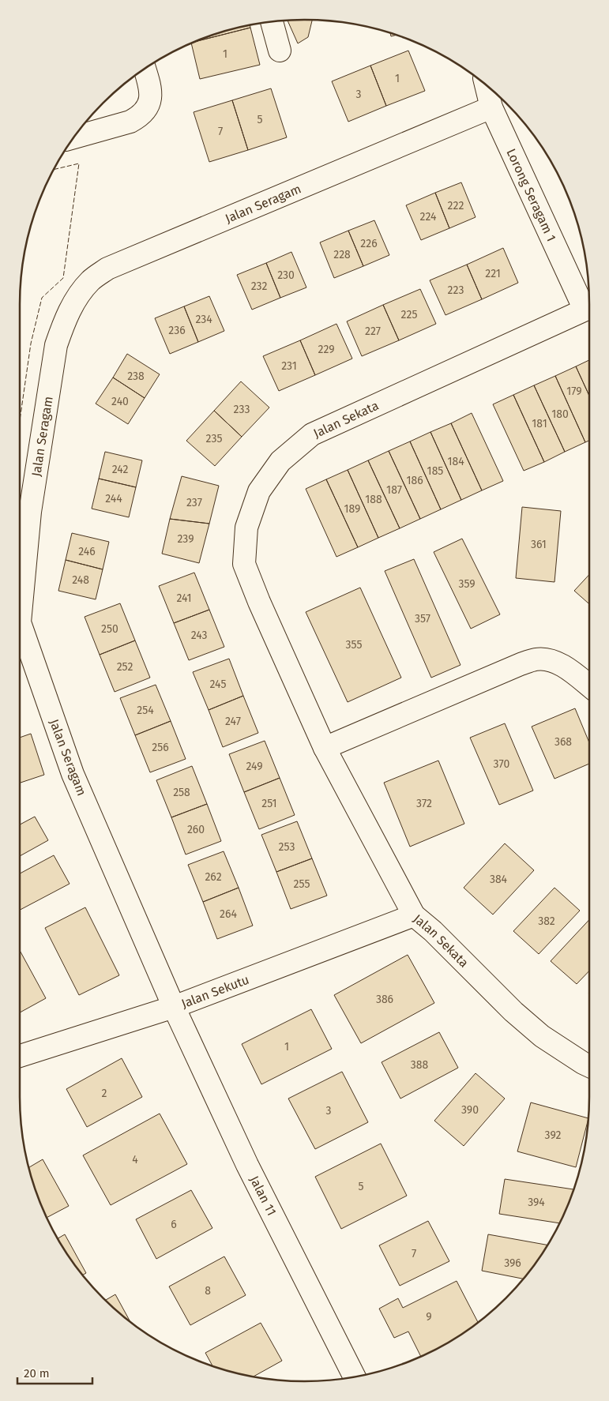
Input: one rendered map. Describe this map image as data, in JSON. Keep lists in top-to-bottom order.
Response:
{
  "streets": {
    "street": [
      "Lorong Seragam 1",
      "Jalan Seragam",
      "Jalan Sekata",
      "Jalan Sekutu",
      "Jalan 11"
    ]
  },
  "crossings": [
    ["Lorong Seragam 1", "Jalan Seragam"],
    ["Lorong Seragam 1", "Jalan Sekata"],
    ["Jalan Seragam", "Jalan Sekutu"],
    ["Jalan Seragam", "Jalan 11"],
    ["Jalan Sekata", "Jalan Sekutu"],
    ["Jalan Sekutu", "Jalan 11"]
  ],
  "house_numbers": [
    "1",
    "1",
    "3",
    "5",
    "7",
    "222",
    "224",
    "226",
    "228",
    "221",
    "230",
    "232",
    "223",
    "225",
    "234",
    "236",
    "227",
    "229",
    "231",
    "238",
    "179",
    "240",
    "233",
    "180",
    "181",
    "235",
    "184",
    "242",
    "185",
    "186",
    "187",
    "244",
    "188",
    "237",
    "189",
    "239",
    "361",
    "246",
    "248",
    "359",
    "241",
    "357",
    "250",
    "243",
    "355",
    "252",
    "245",
    "254",
    "247",
    "368",
    "256",
    "370",
    "249",
    "258",
    "251",
    "372",
    "260",
    "253",
    "262",
    "384",
    "255",
    "264",
    "382",
    "386",
    "1",
    "388",
    "2",
    "390",
    "3",
    "392",
    "4",
    "5",
    "394",
    "6",
    "7",
    "396",
    "8",
    "9"
  ],
  "scale_bar": "20 m"
}
